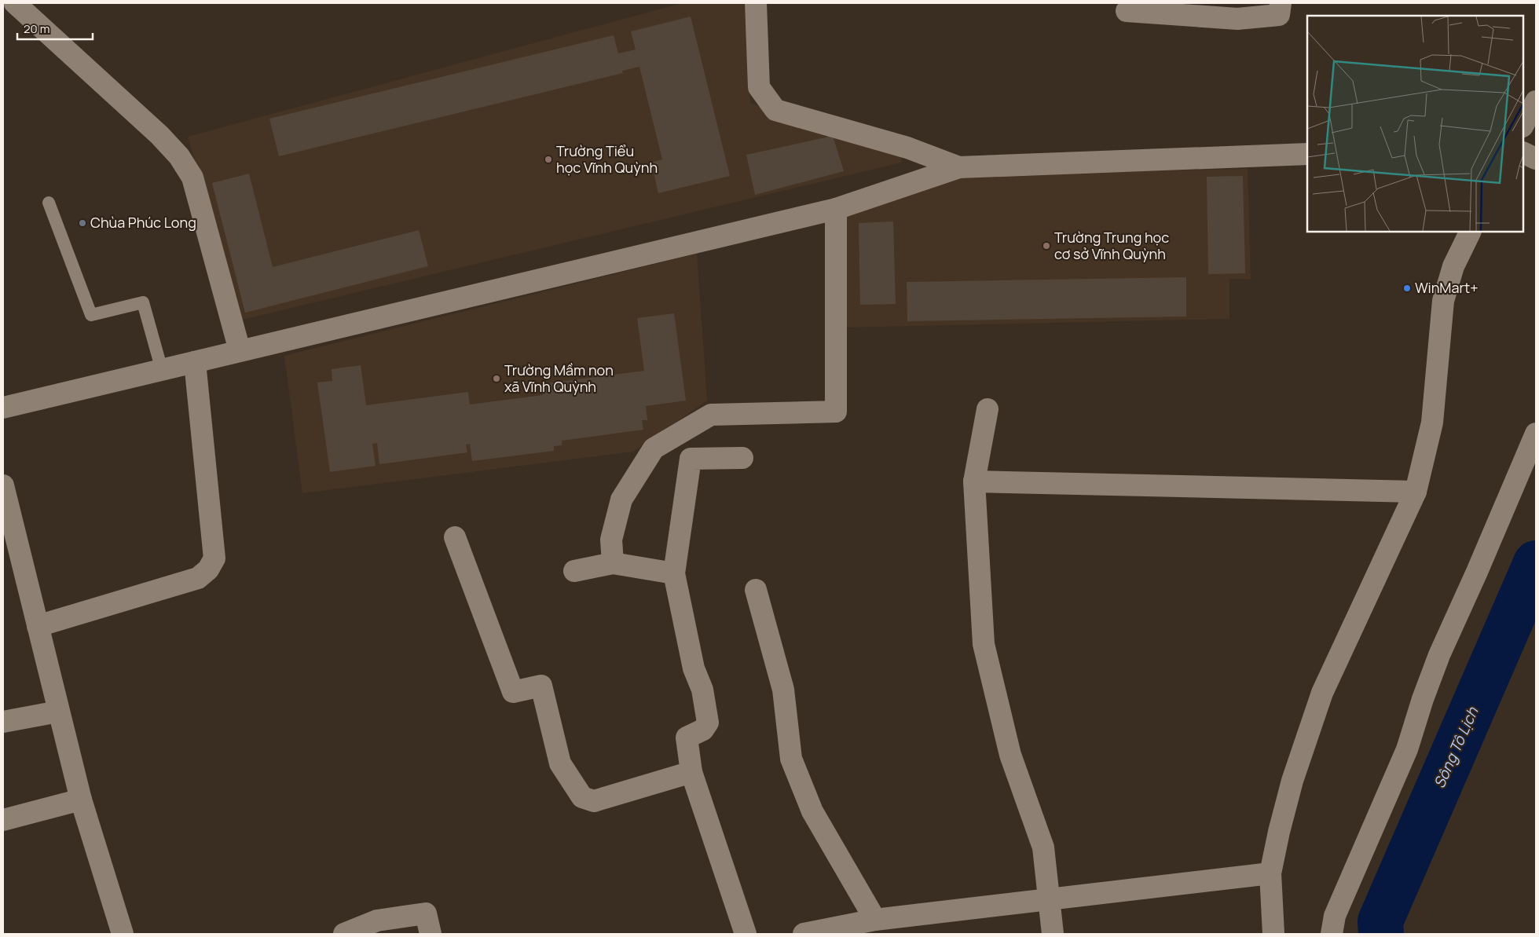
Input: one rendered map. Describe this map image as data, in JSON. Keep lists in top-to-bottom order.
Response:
{
  "water": ["Sông Tô Lịch"],
  "places": [
    "Trường Tiểu học Vĩnh Quỳnh",
    "Chùa Phúc Long",
    "Trường Trung học cơ sở Vĩnh Quỳnh",
    "WinMart+",
    "Trường Mầm non xã Vĩnh Quỳnh"
  ],
  "scale_bar": "20 m"
}
